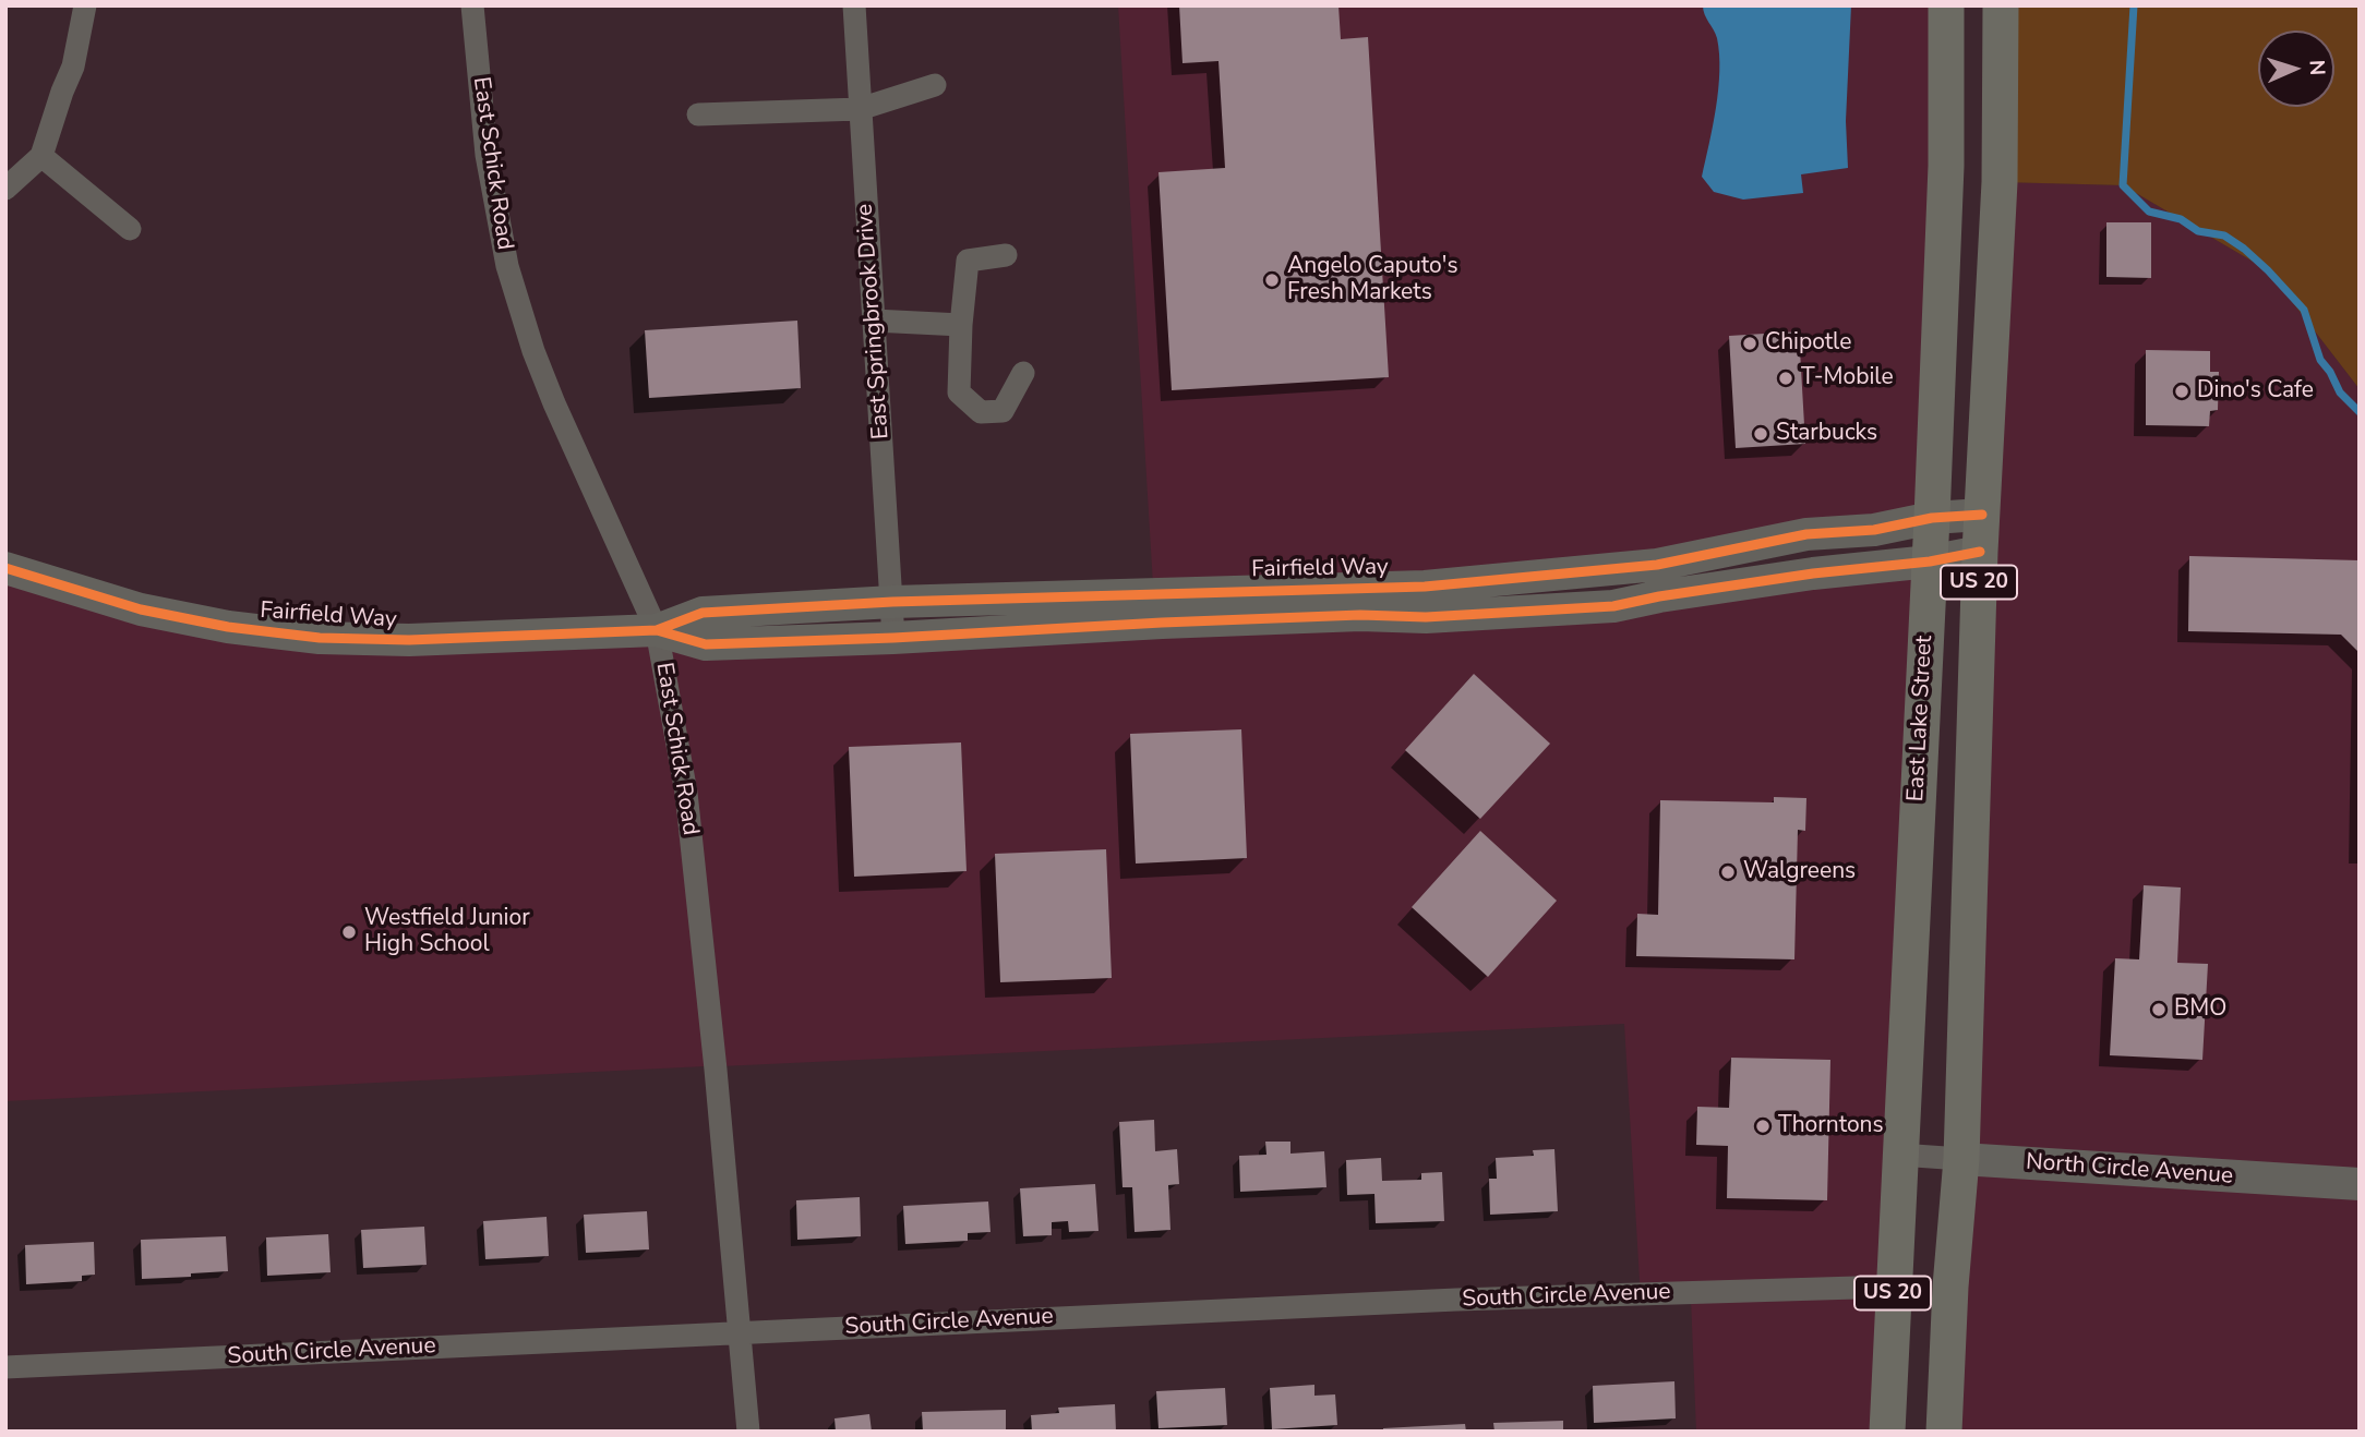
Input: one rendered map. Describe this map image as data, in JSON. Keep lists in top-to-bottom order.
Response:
{
  "streets": {
    "main road": ["US 20", "East Lake Street"],
    "street": [
      "East Schick Road",
      "East Springbrook Drive",
      "Fairfield Way",
      "North Circle Avenue",
      "South Circle Avenue"
    ]
  },
  "crossings": [
    ["East Schick Road", "Fairfield Way"],
    ["East Schick Road", "South Circle Avenue"],
    ["East Springbrook Drive", "Fairfield Way"],
    ["Fairfield Way", "US 20"],
    ["Fairfield Way", "East Lake Street"],
    ["US 20", "North Circle Avenue"],
    ["East Lake Street", "North Circle Avenue"],
    ["East Lake Street", "South Circle Avenue"]
  ],
  "places": [
    "Angelo Caputo's Fresh Markets",
    "Chipotle",
    "T-Mobile",
    "Dino's Cafe",
    "Starbucks",
    "Walgreens",
    "Westfield Junior High School",
    "BMO",
    "Thorntons"
  ],
  "north": "right"
}
